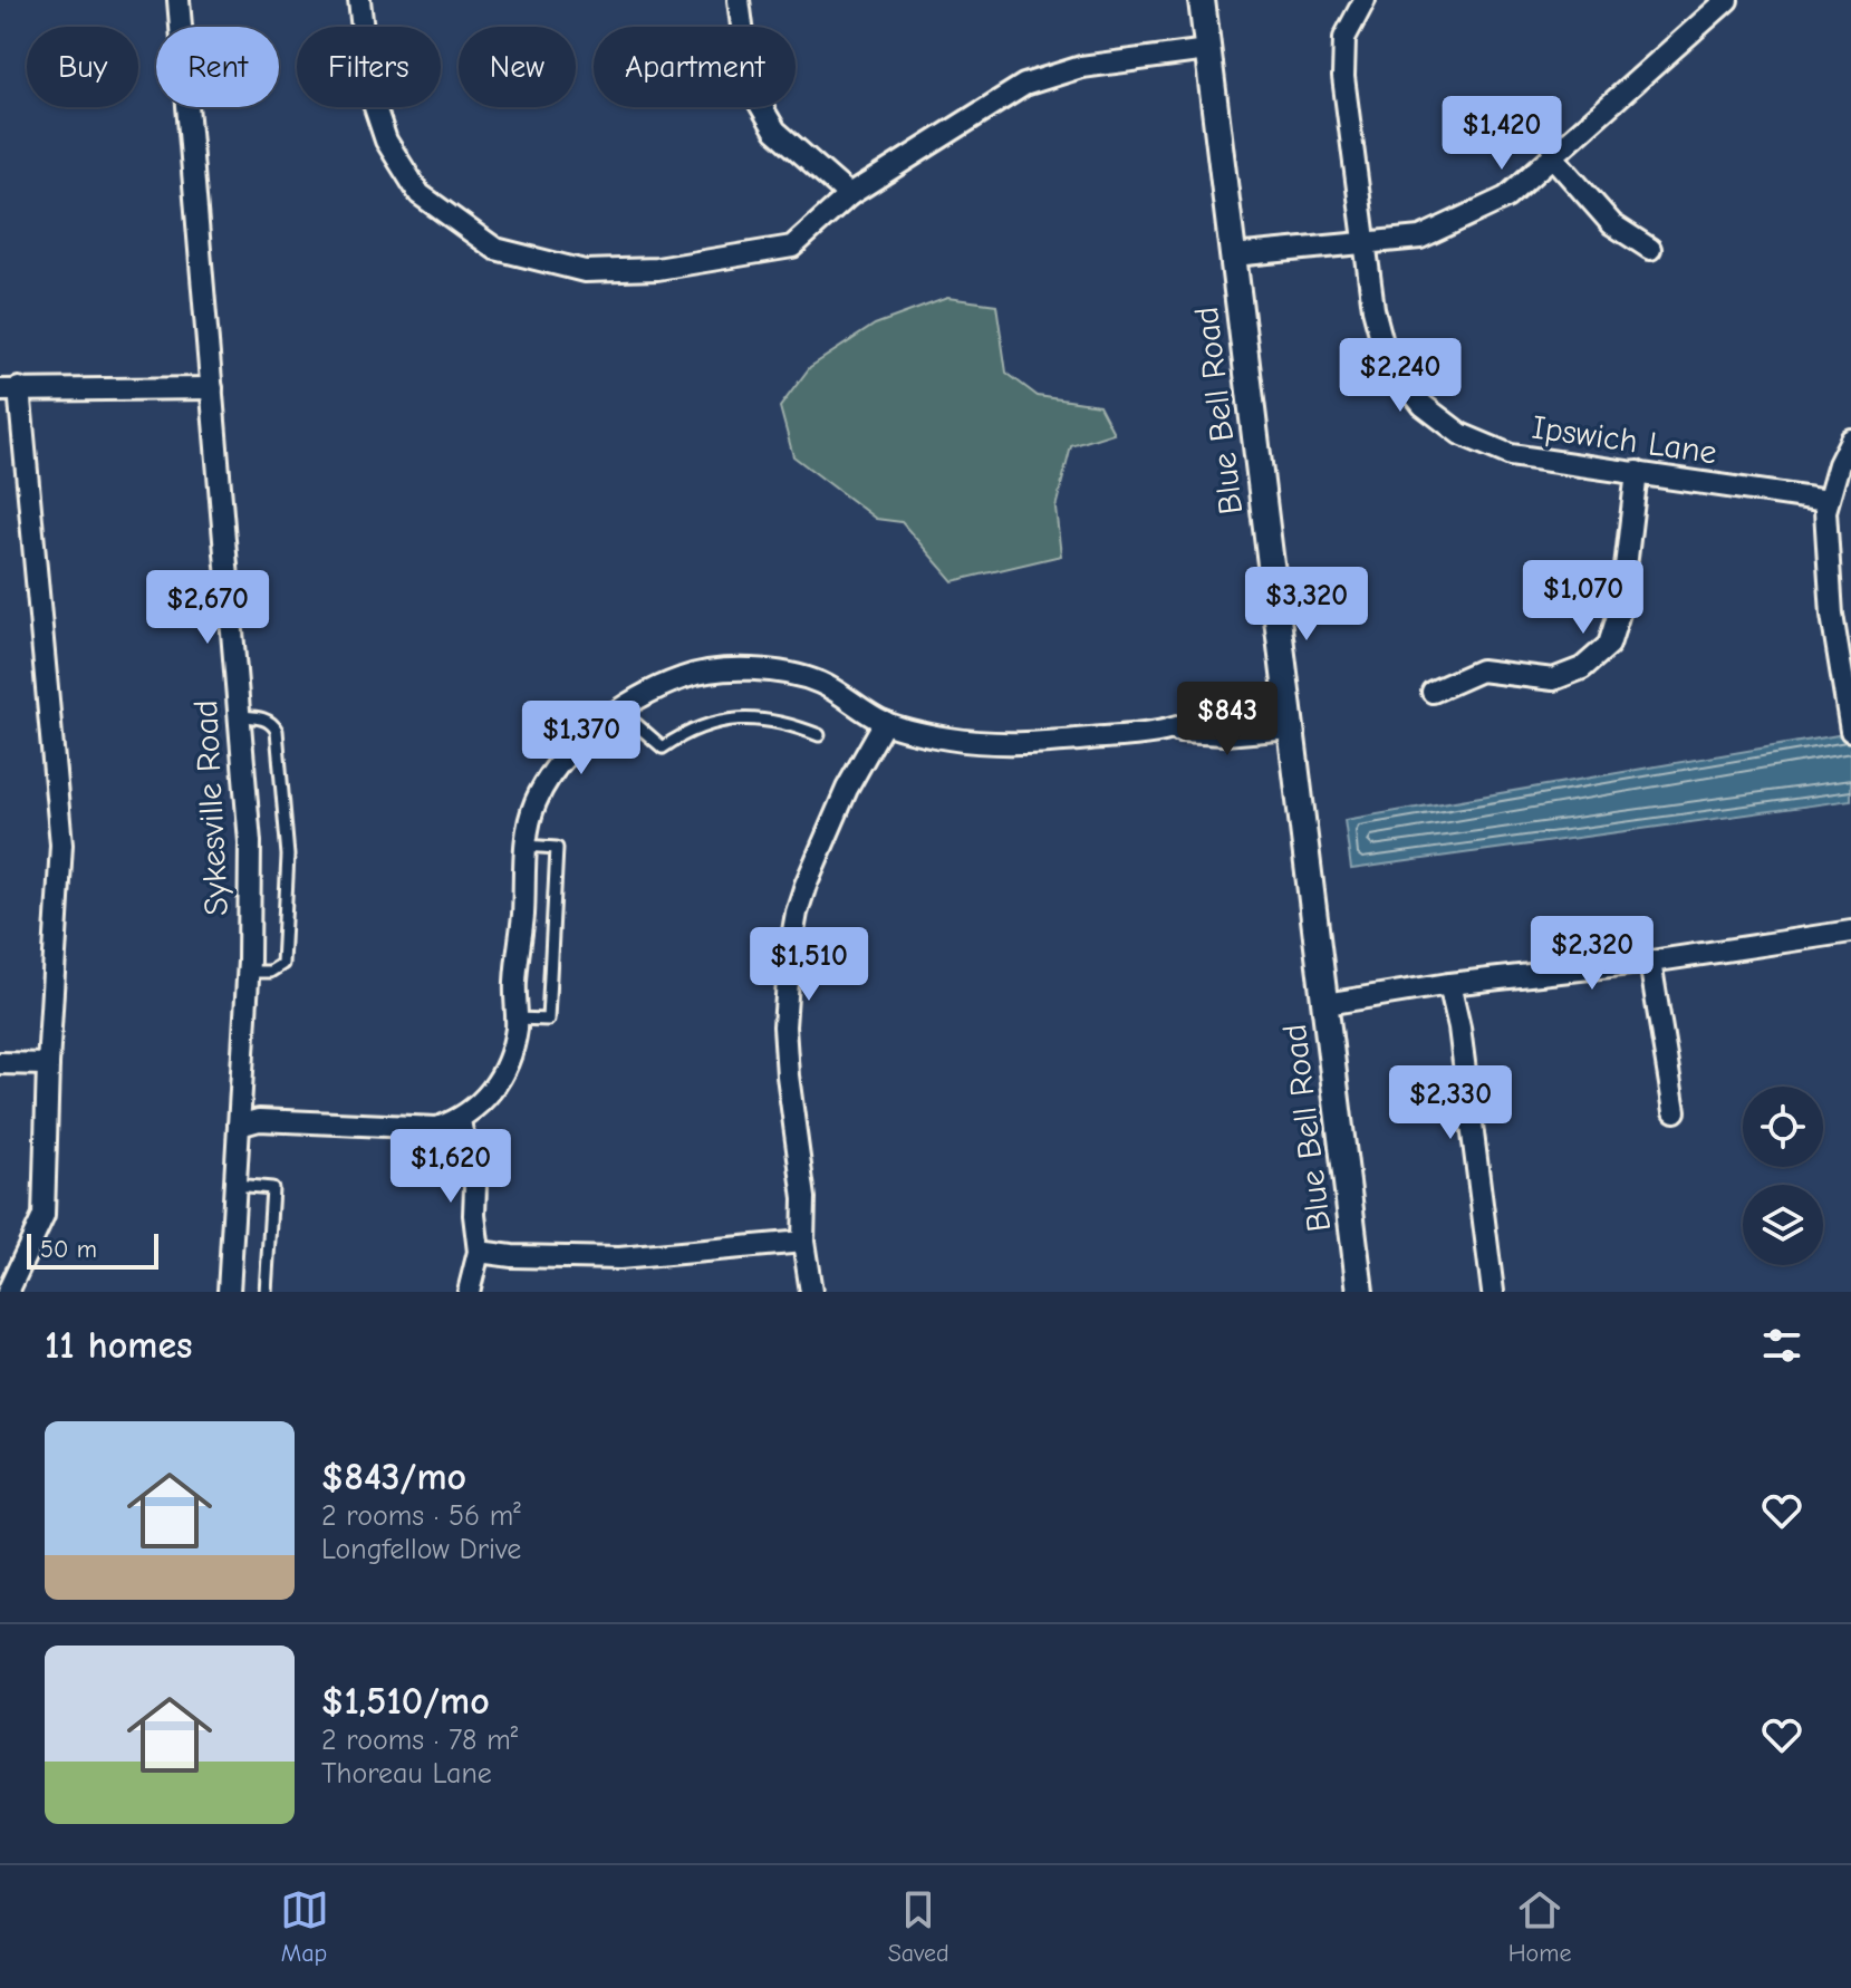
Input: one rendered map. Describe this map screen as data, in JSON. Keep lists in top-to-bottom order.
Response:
{
  "streets": {
    "street": ["Blue Bell Road", "Ipswich Lane", "Sykesville Road"]
  },
  "scale_bar": "50 m",
  "page": {
    "chip": [
      "Buy",
      "Rent",
      "Filters",
      "New",
      "Apartment"
    ],
    "price": [
      "$1,420",
      "$2,240",
      "$1,070",
      "$3,320",
      "$2,670",
      "$843",
      "$1,370",
      "$2,320",
      "$1,510",
      "$2,330",
      "$1,620"
    ],
    "scale": "50 m",
    "heading": "11 homes",
    "list": [
      {
        "name": "$843/mo",
        "note": "2 rooms · 56 m² · Longfellow Drive"
      },
      {
        "name": "$1,510/mo",
        "note": "2 rooms · 78 m² · Thoreau Lane"
      }
    ],
    "tabs": ["Map", "Saved", "Home"]
  }
}
